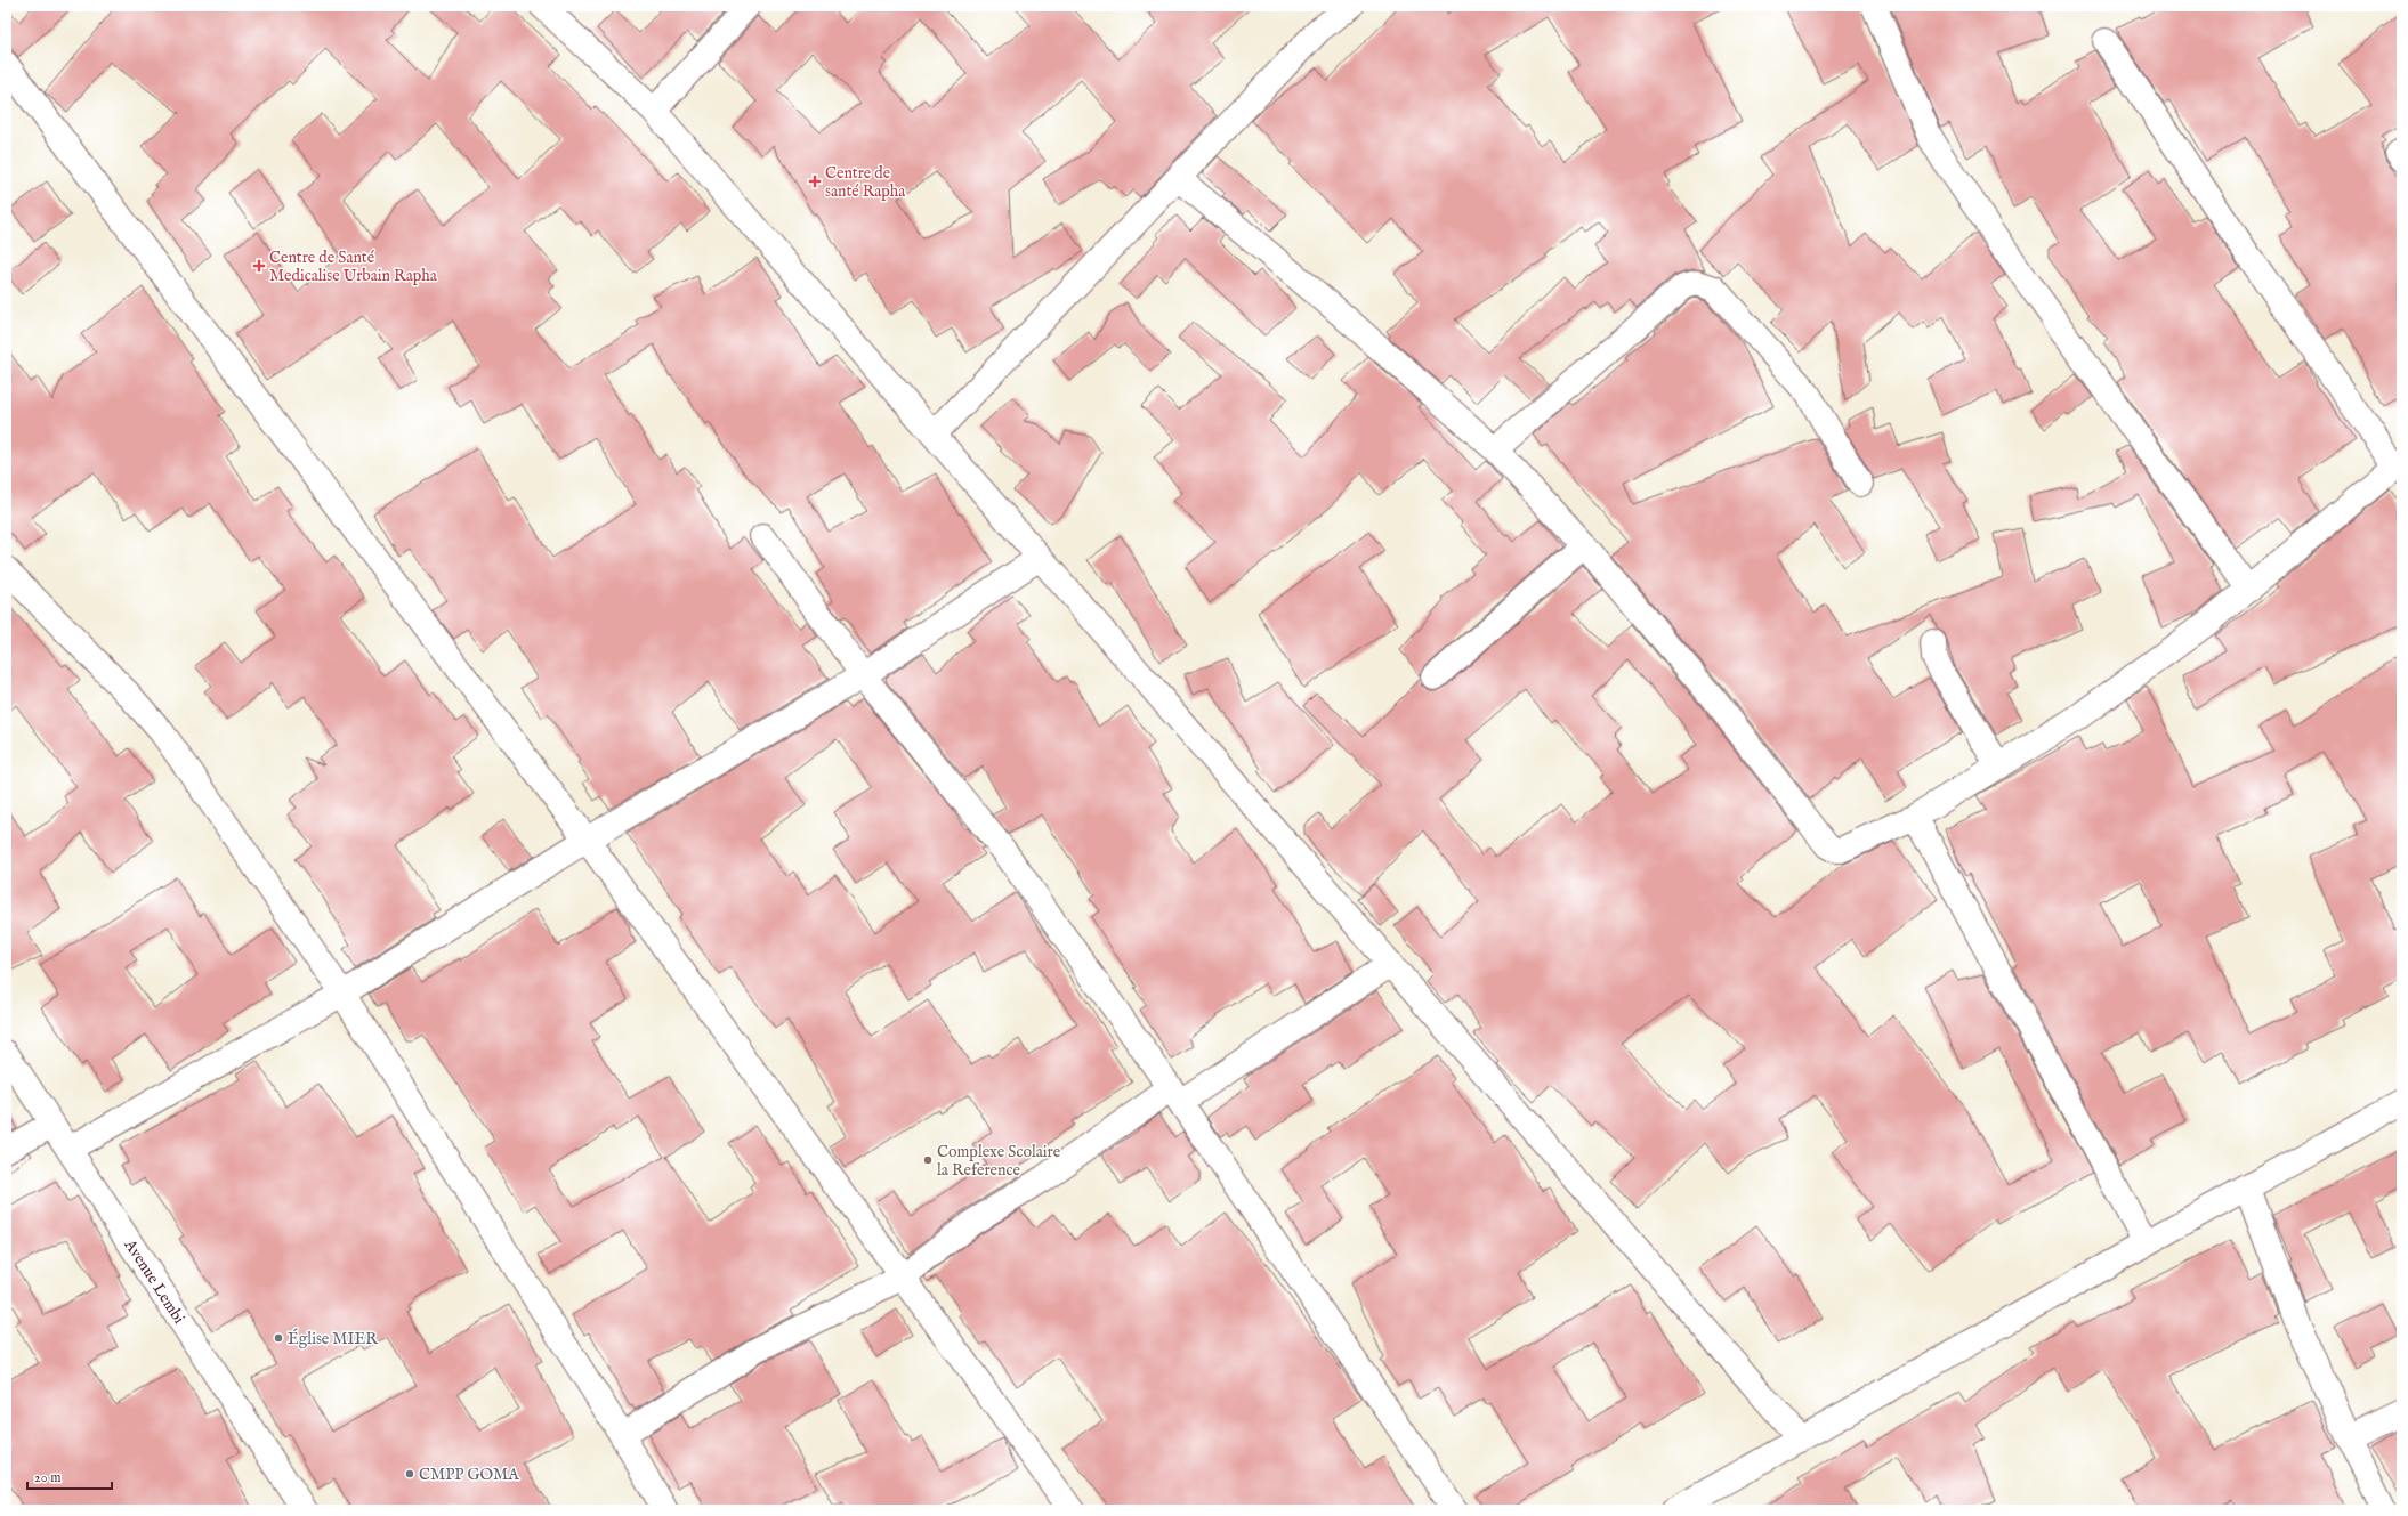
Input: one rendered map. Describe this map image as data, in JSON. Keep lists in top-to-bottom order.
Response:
{
  "streets": {
    "main road": ["Avenue Lembi"]
  },
  "places": {
    "health": ["Centre de santé Rapha", "Centre de Santé Medicalise Urbain Rapha"],
    "other": ["Complexe Scolaire la Reference", "Église MIER", "CMPP GOMA"]
  },
  "scale_bar": "20 m"
}
